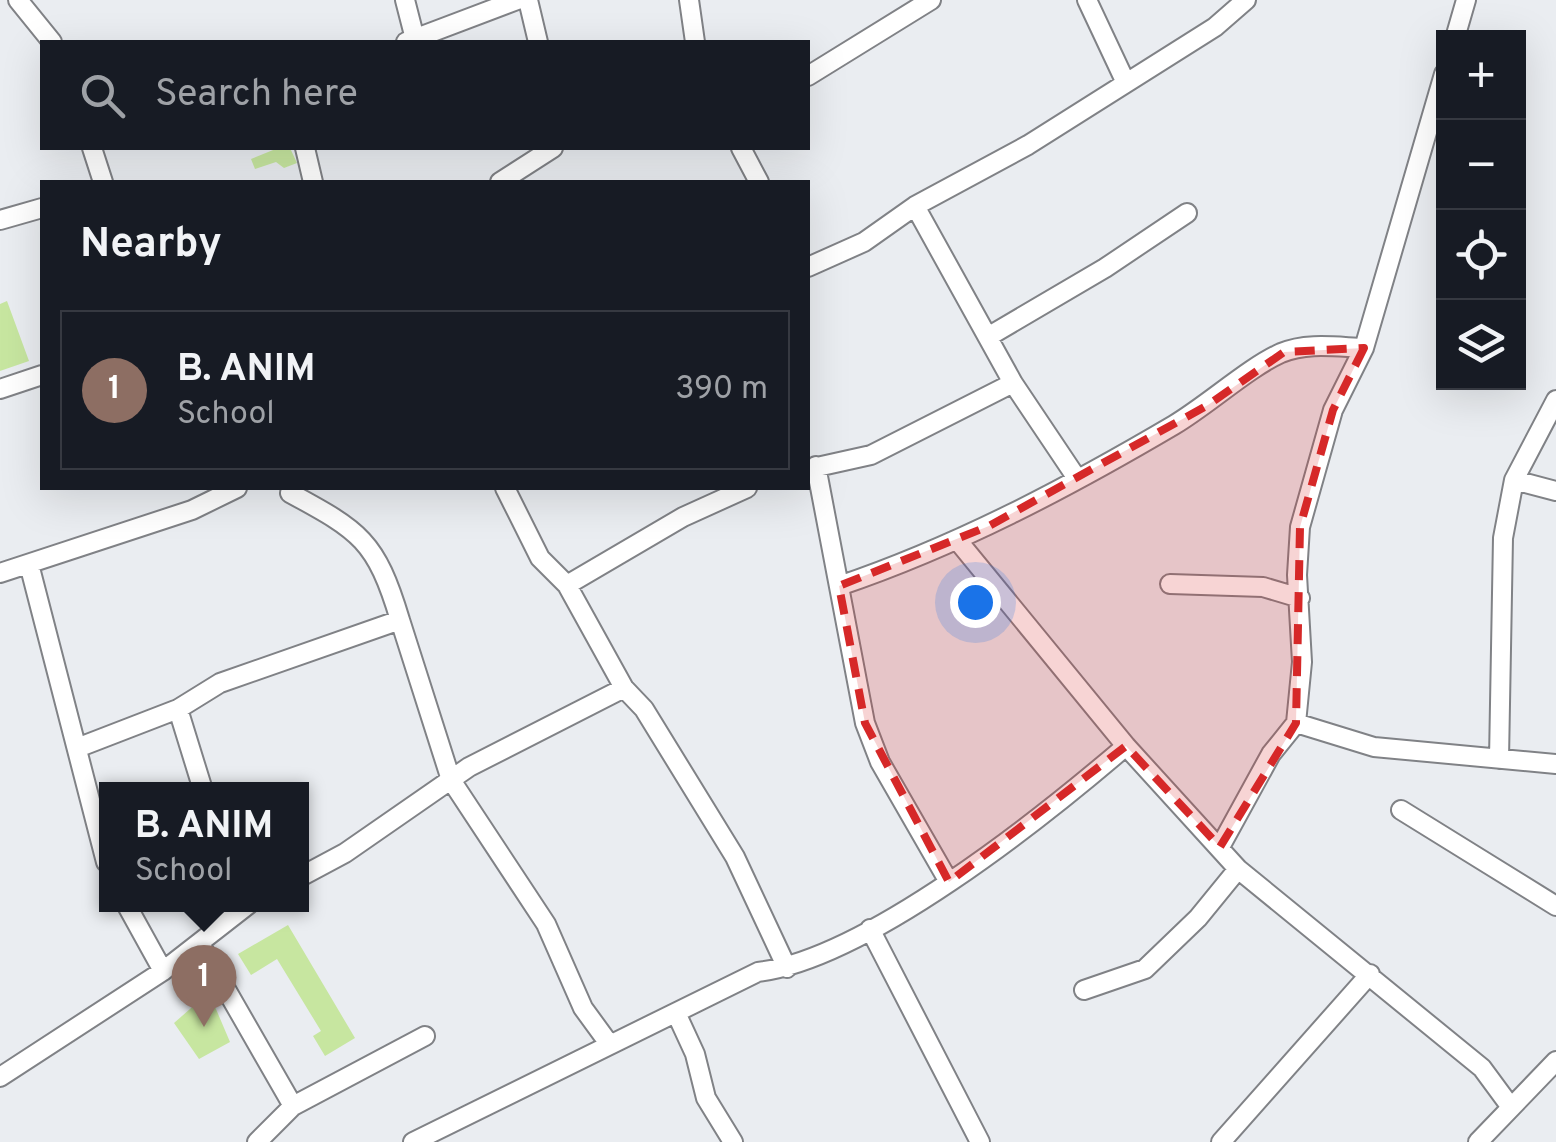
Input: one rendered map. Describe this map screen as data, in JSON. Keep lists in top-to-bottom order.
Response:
{
  "page": {
    "map_buttons": ["+", "−"],
    "search": "Search here",
    "heading": "Nearby",
    "list": [
      {
        "mark": "1",
        "name": "B. ANIM",
        "note": "School",
        "value": "390 m"
      }
    ],
    "popup": ["B. ANIM", "School"],
    "pins": "1"
  }
}
